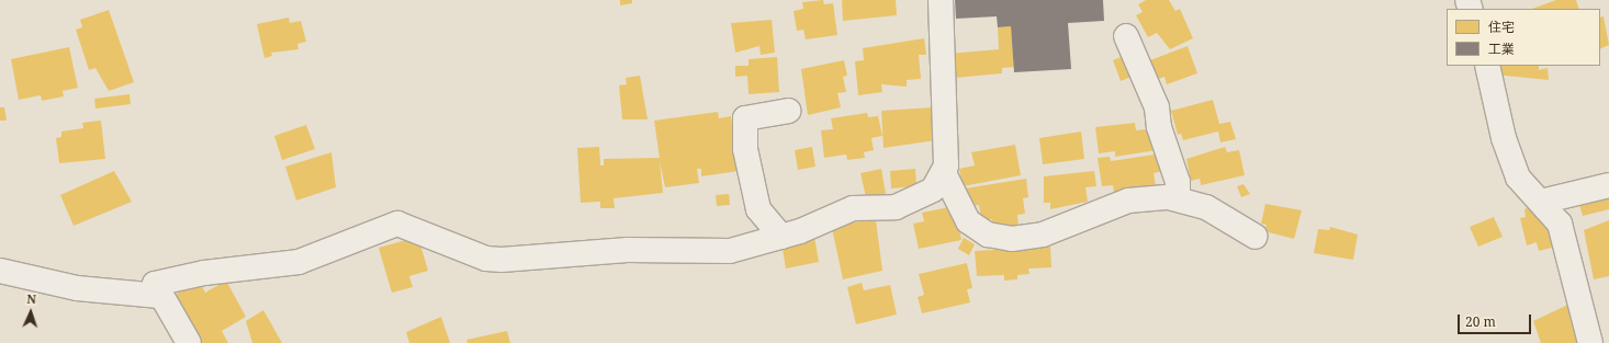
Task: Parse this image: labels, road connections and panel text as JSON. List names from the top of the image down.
{
  "legend": ["住宅", "工業"],
  "scale_bar": "20 m",
  "north": "top"
}
